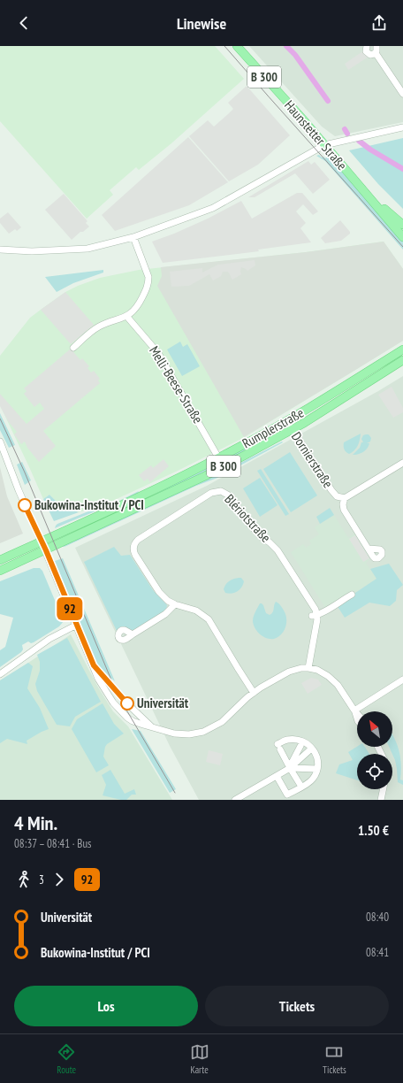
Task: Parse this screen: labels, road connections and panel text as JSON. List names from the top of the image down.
{
  "streets": {
    "main road": ["B 300", "Haunstetter Straße", "Rumplerstraße"],
    "street": ["Melli-Beese-Straße", "Dornierstraße", "Blériotstraße"]
  },
  "crossings": [
    ["B 300", "Rumplerstraße"],
    ["Melli-Beese-Straße", "Rumplerstraße"],
    ["Rumplerstraße", "Dornierstraße"]
  ],
  "places": ["Bukowina-Institut / PCI", "Universität"],
  "lines": ["bus line 92"],
  "north": "top left",
  "page": {
    "header": "Linewise",
    "on_map": "92",
    "heading": ["4 Min.", "08:37 – 08:41 · Bus", "1.50 €"],
    "legs": ["3", "92"],
    "list": [
      {
        "name": "Universität",
        "value": "08:40"
      },
      {
        "name": "Bukowina-Institut / PCI",
        "value": "08:41"
      }
    ],
    "buttons": ["Los", "Tickets"],
    "tabs": ["Route", "Karte", "Tickets"]
  }
}
